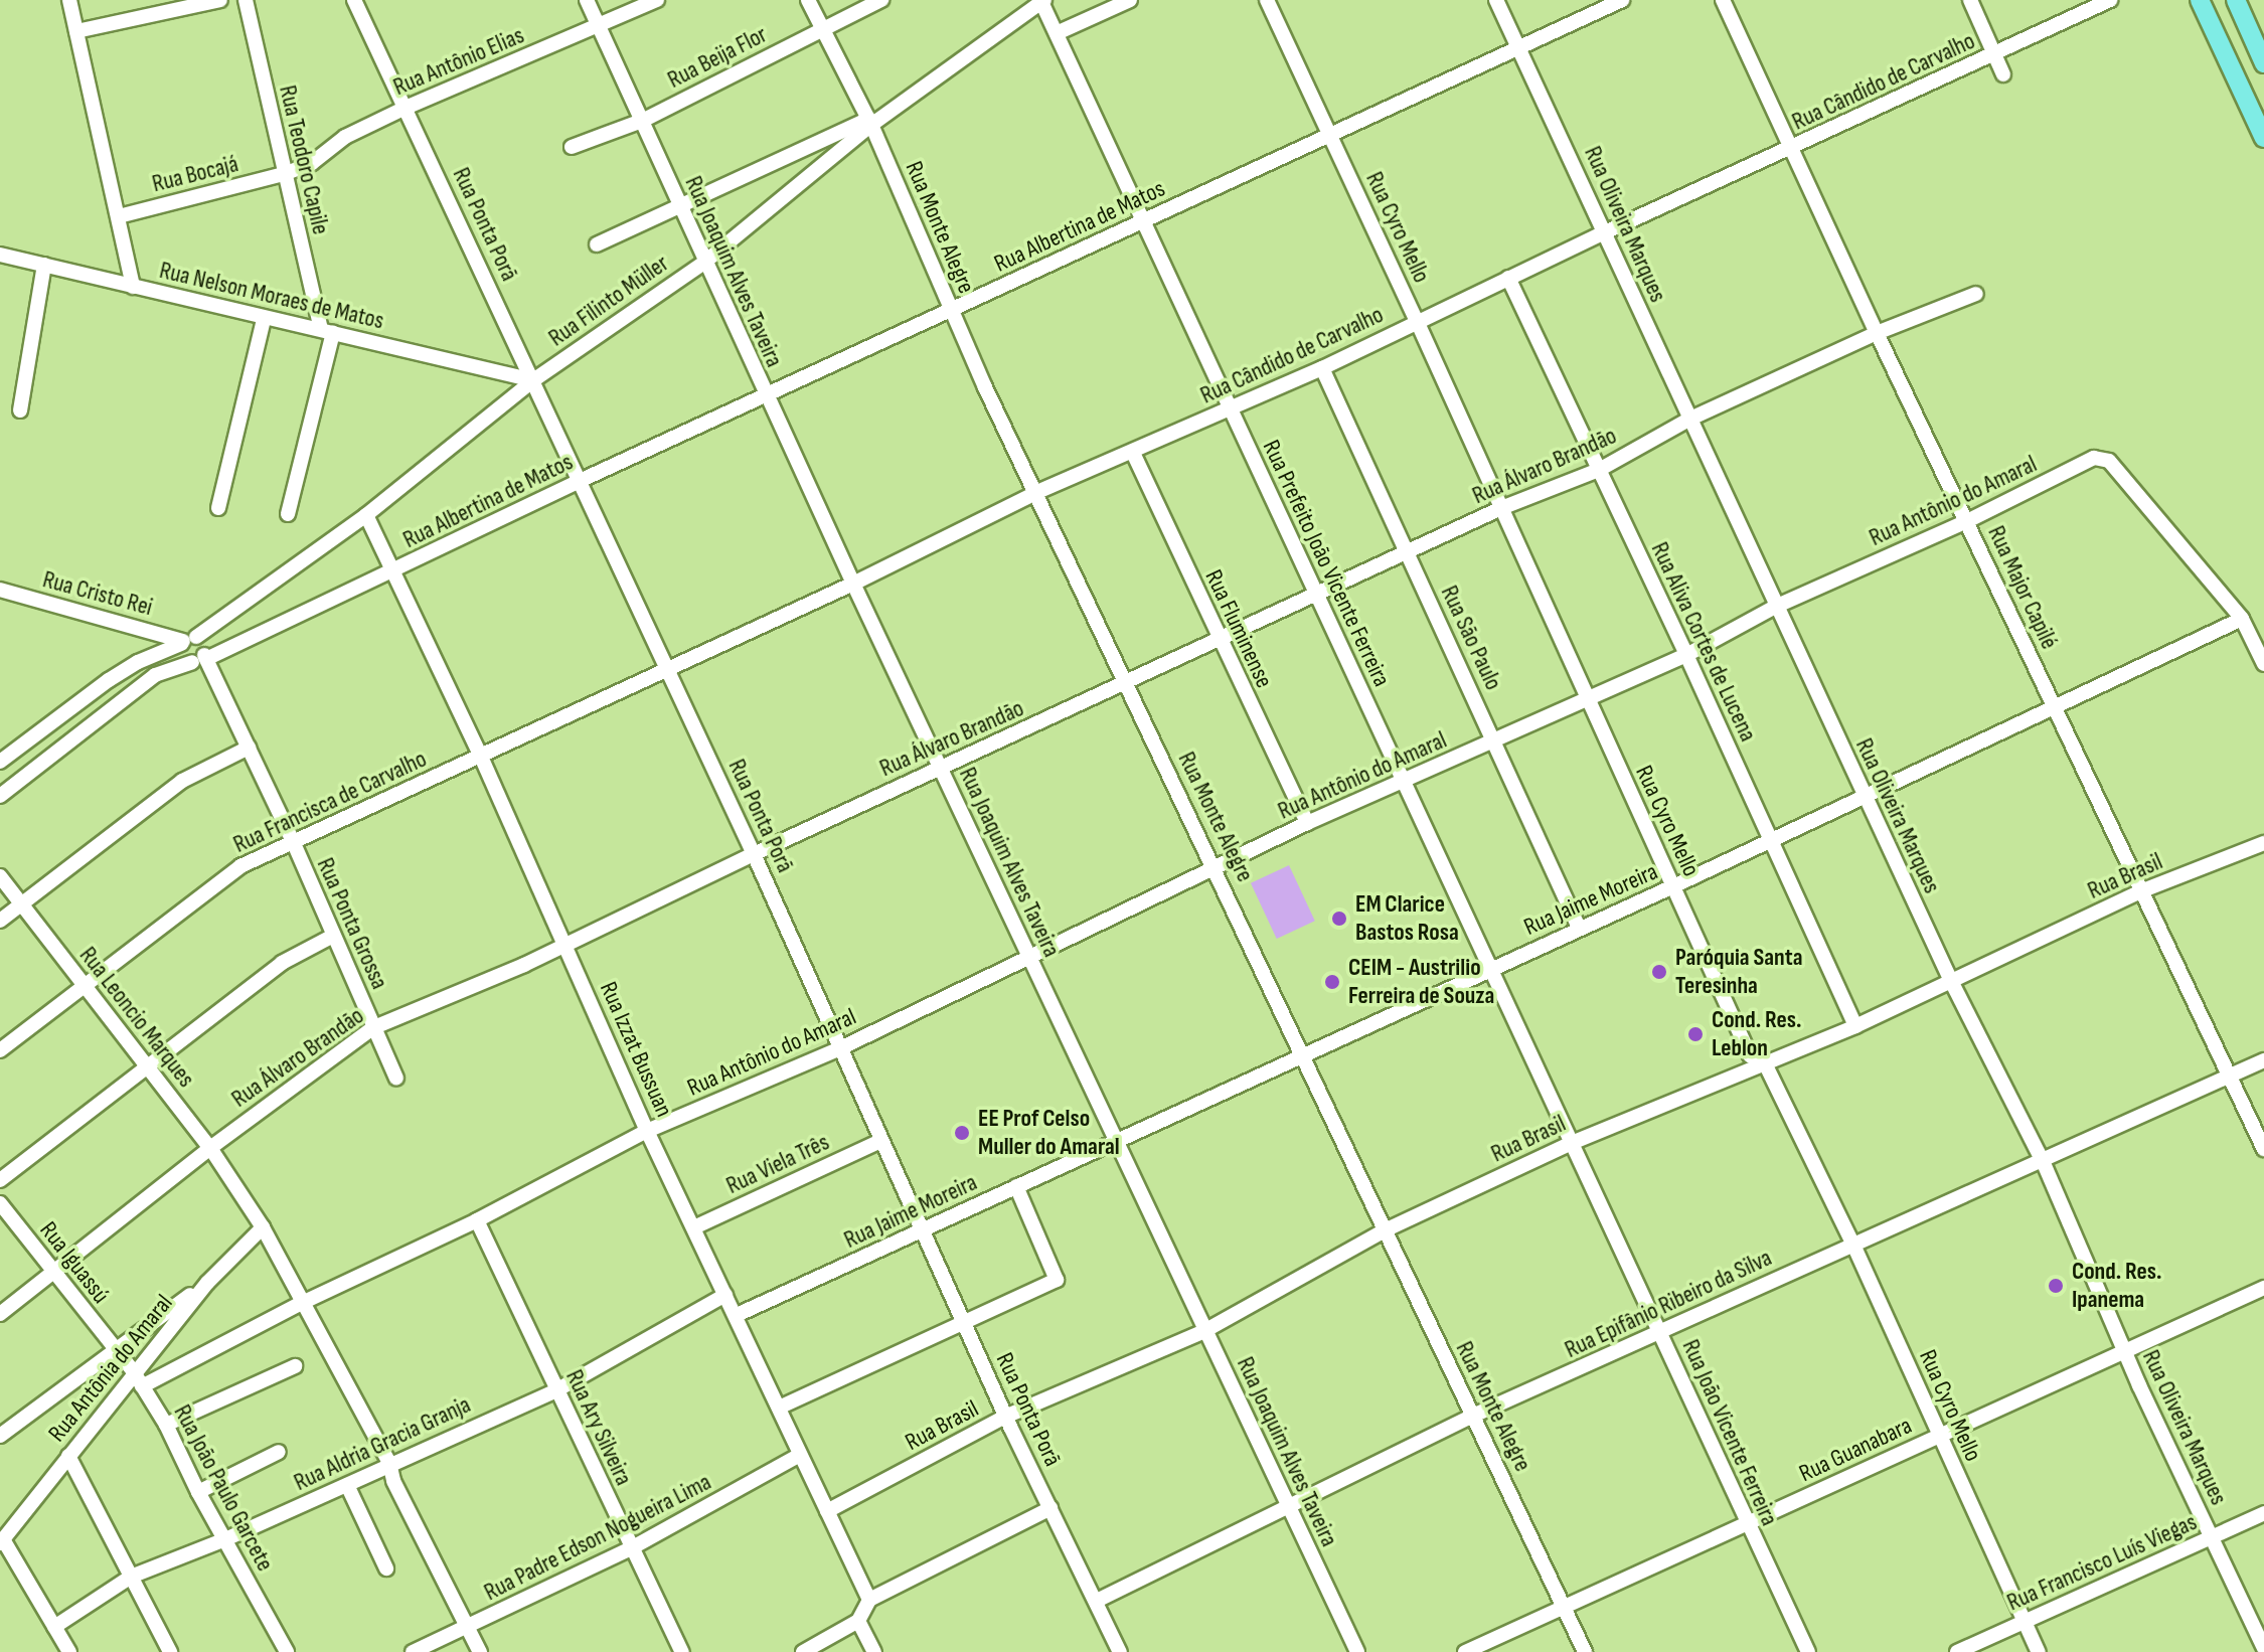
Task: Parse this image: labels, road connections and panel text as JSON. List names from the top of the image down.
{
  "streets": {
    "street": [
      "Rua Beija Flor",
      "Rua Antônio Elias",
      "Rua Cândido de Carvalho",
      "Rua Teodoro Capile",
      "Rua Bocajá",
      "Rua Ponta Porã",
      "Rua Oliveira Marques",
      "Rua Albertina de Matos",
      "Rua Monte Alegre",
      "Rua Cyro Mello",
      "Rua Joaquim Alves Taveira",
      "Rua Nelson Moraes de Matos",
      "Rua Filinto Müller",
      "Rua Álvaro Brandão",
      "Rua Antônio do Amaral",
      "Rua Prefeito João Vicente Ferreira",
      "Rua Major Capilé",
      "Rua Cristo Rei",
      "Rua Fluminense",
      "Rua São Paulo",
      "Rua Aliva Cortes de Lucena",
      "Rua Francisca de Carvalho",
      "Rua Brasil",
      "Rua Jaime Moreira",
      "Rua Ponta Grossa",
      "Rua Leoncio Marques",
      "Rua Izzat Bussuan",
      "Rua Viela Três",
      "Rua Iguassú",
      "Rua Epifânio Ribeiro da Silva",
      "Rua Antônia do Amaral",
      "Rua Ary Silveira",
      "Rua João Vicente Ferreira",
      "Rua Aldria Gracia Granja",
      "Rua Guanabara",
      "Rua João Paulo Garcete",
      "Rua Padre Edson Nogueira Lima",
      "Rua Francisco Luís Viegas"
    ]
  },
  "crossings": [
    ["Rua Beija Flor", "Rua Monte Alegre"],
    ["Rua Beija Flor", "Rua Joaquim Alves Taveira"],
    ["Rua Antônio Elias", "Rua Teodoro Capile"],
    ["Rua Antônio Elias", "Rua Bocajá"],
    ["Rua Antônio Elias", "Rua Ponta Porã"],
    ["Rua Antônio Elias", "Rua Joaquim Alves Taveira"],
    ["Rua Cândido de Carvalho", "Rua Ponta Porã"],
    ["Rua Cândido de Carvalho", "Rua Oliveira Marques"],
    ["Rua Cândido de Carvalho", "Rua Monte Alegre"],
    ["Rua Cândido de Carvalho", "Rua Cyro Mello"],
    ["Rua Cândido de Carvalho", "Rua Joaquim Alves Taveira"],
    ["Rua Cândido de Carvalho", "Rua Prefeito João Vicente Ferreira"],
    ["Rua Cândido de Carvalho", "Rua Major Capilé"],
    ["Rua Cândido de Carvalho", "Rua Fluminense"],
    ["Rua Cândido de Carvalho", "Rua São Paulo"],
    ["Rua Cândido de Carvalho", "Rua Aliva Cortes de Lucena"],
    ["Rua Cândido de Carvalho", "Rua Francisca de Carvalho"],
    ["Rua Teodoro Capile", "Rua Bocajá"],
    ["Rua Teodoro Capile", "Rua Nelson Moraes de Matos"],
    ["Rua Ponta Porã", "Rua Albertina de Matos"],
    ["Rua Ponta Porã", "Rua Nelson Moraes de Matos"],
    ["Rua Ponta Porã", "Rua Filinto Müller"],
    ["Rua Ponta Porã", "Rua Álvaro Brandão"],
    ["Rua Ponta Porã", "Rua Antônio do Amaral"],
    ["Rua Ponta Porã", "Rua Francisca de Carvalho"],
    ["Rua Ponta Porã", "Rua Brasil"],
    ["Rua Ponta Porã", "Rua Jaime Moreira"],
    ["Rua Ponta Porã", "Rua Viela Três"],
    ["Rua Ponta Porã", "Rua Epifânio Ribeiro da Silva"],
    ["Rua Oliveira Marques", "Rua Albertina de Matos"],
    ["Rua Oliveira Marques", "Rua Álvaro Brandão"],
    ["Rua Oliveira Marques", "Rua Antônio do Amaral"],
    ["Rua Oliveira Marques", "Rua Brasil"],
    ["Rua Oliveira Marques", "Rua Jaime Moreira"],
    ["Rua Oliveira Marques", "Rua Epifânio Ribeiro da Silva"],
    ["Rua Oliveira Marques", "Rua Guanabara"],
    ["Rua Oliveira Marques", "Rua Francisco Luís Viegas"],
    ["Rua Albertina de Matos", "Rua Monte Alegre"],
    ["Rua Albertina de Matos", "Rua Cyro Mello"],
    ["Rua Albertina de Matos", "Rua Joaquim Alves Taveira"],
    ["Rua Albertina de Matos", "Rua Prefeito João Vicente Ferreira"],
    ["Rua Albertina de Matos", "Rua Ponta Grossa"],
    ["Rua Albertina de Matos", "Rua Izzat Bussuan"],
    ["Rua Monte Alegre", "Rua Filinto Müller"],
    ["Rua Monte Alegre", "Rua Álvaro Brandão"],
    ["Rua Monte Alegre", "Rua Antônio do Amaral"],
    ["Rua Monte Alegre", "Rua Brasil"],
    ["Rua Monte Alegre", "Rua Jaime Moreira"],
    ["Rua Monte Alegre", "Rua Epifânio Ribeiro da Silva"],
    ["Rua Monte Alegre", "Rua Guanabara"],
    ["Rua Cyro Mello", "Rua Álvaro Brandão"],
    ["Rua Cyro Mello", "Rua Antônio do Amaral"],
    ["Rua Cyro Mello", "Rua Brasil"],
    ["Rua Cyro Mello", "Rua Jaime Moreira"],
    ["Rua Cyro Mello", "Rua Epifânio Ribeiro da Silva"],
    ["Rua Cyro Mello", "Rua Guanabara"],
    ["Rua Cyro Mello", "Rua Francisco Luís Viegas"],
    ["Rua Joaquim Alves Taveira", "Rua Filinto Müller"],
    ["Rua Joaquim Alves Taveira", "Rua Álvaro Brandão"],
    ["Rua Joaquim Alves Taveira", "Rua Antônio do Amaral"],
    ["Rua Joaquim Alves Taveira", "Rua Brasil"],
    ["Rua Joaquim Alves Taveira", "Rua Jaime Moreira"],
    ["Rua Joaquim Alves Taveira", "Rua Epifânio Ribeiro da Silva"],
    ["Rua Nelson Moraes de Matos", "Rua Filinto Müller"],
    ["Rua Filinto Müller", "Rua Prefeito João Vicente Ferreira"],
    ["Rua Filinto Müller", "Rua Cristo Rei"],
    ["Rua Filinto Müller", "Rua Ponta Grossa"],
    ["Rua Filinto Müller", "Rua Izzat Bussuan"],
    ["Rua Álvaro Brandão", "Rua Prefeito João Vicente Ferreira"],
    ["Rua Álvaro Brandão", "Rua Major Capilé"],
    ["Rua Álvaro Brandão", "Rua Fluminense"],
    ["Rua Álvaro Brandão", "Rua São Paulo"],
    ["Rua Álvaro Brandão", "Rua Aliva Cortes de Lucena"],
    ["Rua Álvaro Brandão", "Rua Ponta Grossa"],
    ["Rua Álvaro Brandão", "Rua Leoncio Marques"],
    ["Rua Álvaro Brandão", "Rua Izzat Bussuan"],
    ["Rua Álvaro Brandão", "Rua Iguassú"],
    ["Rua Antônio do Amaral", "Rua Prefeito João Vicente Ferreira"],
    ["Rua Antônio do Amaral", "Rua Major Capilé"],
    ["Rua Antônio do Amaral", "Rua Fluminense"],
    ["Rua Antônio do Amaral", "Rua São Paulo"],
    ["Rua Antônio do Amaral", "Rua Aliva Cortes de Lucena"],
    ["Rua Antônio do Amaral", "Rua Jaime Moreira"],
    ["Rua Antônio do Amaral", "Rua Leoncio Marques"],
    ["Rua Antônio do Amaral", "Rua Izzat Bussuan"],
    ["Rua Antônio do Amaral", "Rua Ary Silveira"],
    ["Rua Antônio do Amaral", "Rua João Paulo Garcete"],
    ["Rua Prefeito João Vicente Ferreira", "Rua Brasil"],
    ["Rua Prefeito João Vicente Ferreira", "Rua Jaime Moreira"],
    ["Rua Prefeito João Vicente Ferreira", "Rua João Vicente Ferreira"],
    ["Rua Major Capilé", "Rua Brasil"],
    ["Rua Major Capilé", "Rua Jaime Moreira"],
    ["Rua Major Capilé", "Rua Epifânio Ribeiro da Silva"],
    ["Rua Cristo Rei", "Rua Ponta Grossa"],
    ["Rua São Paulo", "Rua Jaime Moreira"],
    ["Rua Aliva Cortes de Lucena", "Rua Brasil"],
    ["Rua Aliva Cortes de Lucena", "Rua Jaime Moreira"],
    ["Rua Francisca de Carvalho", "Rua Ponta Grossa"],
    ["Rua Francisca de Carvalho", "Rua Leoncio Marques"],
    ["Rua Francisca de Carvalho", "Rua Izzat Bussuan"],
    ["Rua Brasil", "Rua Izzat Bussuan"],
    ["Rua Brasil", "Rua João Vicente Ferreira"],
    ["Rua Jaime Moreira", "Rua Izzat Bussuan"],
    ["Rua Leoncio Marques", "Rua Antônia do Amaral"],
    ["Rua Leoncio Marques", "Rua Aldria Gracia Granja"],
    ["Rua Leoncio Marques", "Rua Padre Edson Nogueira Lima"],
    ["Rua Izzat Bussuan", "Rua Viela Três"],
    ["Rua Izzat Bussuan", "Rua Aldria Gracia Granja"],
    ["Rua Izzat Bussuan", "Rua Padre Edson Nogueira Lima"],
    ["Rua Iguassú", "Rua João Paulo Garcete"],
    ["Rua Epifânio Ribeiro da Silva", "Rua João Vicente Ferreira"],
    ["Rua Antônia do Amaral", "Rua João Paulo Garcete"],
    ["Rua Ary Silveira", "Rua Aldria Gracia Granja"],
    ["Rua Ary Silveira", "Rua Padre Edson Nogueira Lima"],
    ["Rua João Vicente Ferreira", "Rua Guanabara"],
    ["Rua Aldria Gracia Granja", "Rua João Paulo Garcete"]
  ],
  "places": [
    "EM Clarice Bastos Rosa",
    "Paróquia Santa Teresinha",
    "CEIM - Austrilio Ferreira de Souza",
    "Cond. Res. Leblon",
    "EE Prof Celso Muller do Amaral",
    "Cond. Res. Ipanema"
  ]
}
